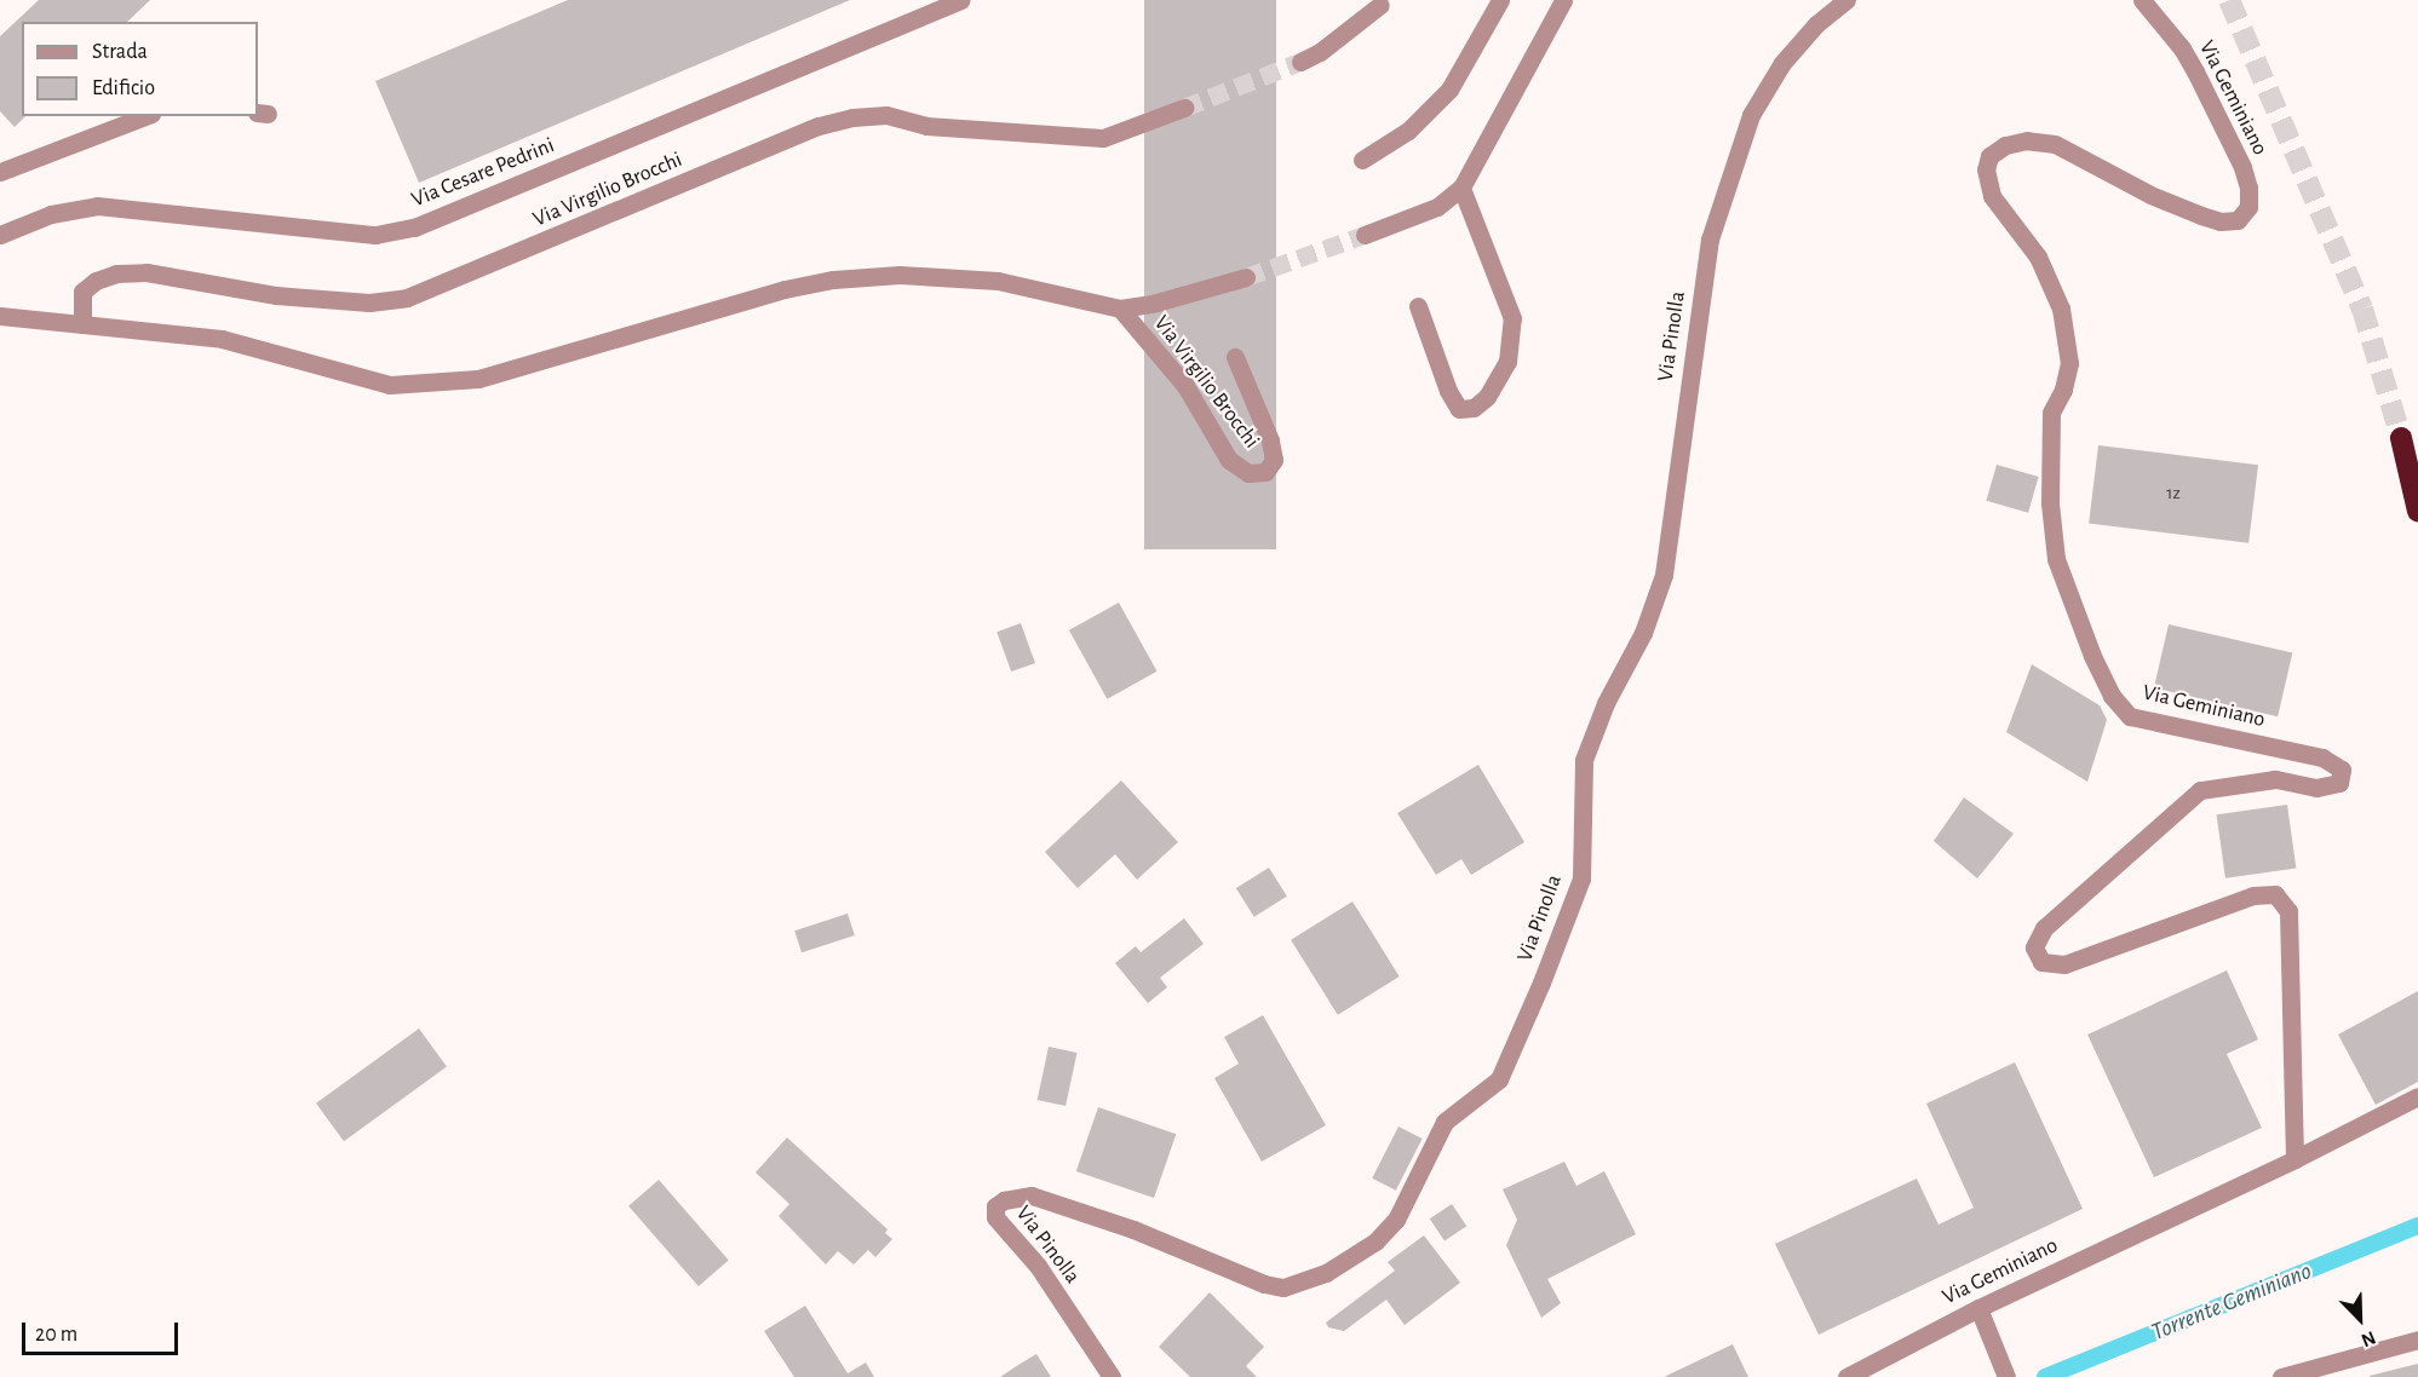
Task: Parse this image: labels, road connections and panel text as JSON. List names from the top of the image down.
{
  "streets": {
    "street": [
      "Via Geminiano",
      "Via Cesare Pedrini",
      "Via Virgilio Brocchi",
      "Via Pinolla"
    ]
  },
  "water": ["Torrente Geminiano"],
  "house_numbers": ["1z"],
  "legend": ["Strada", "Edificio"],
  "scale_bar": "20 m",
  "north": "bottom right"
}
